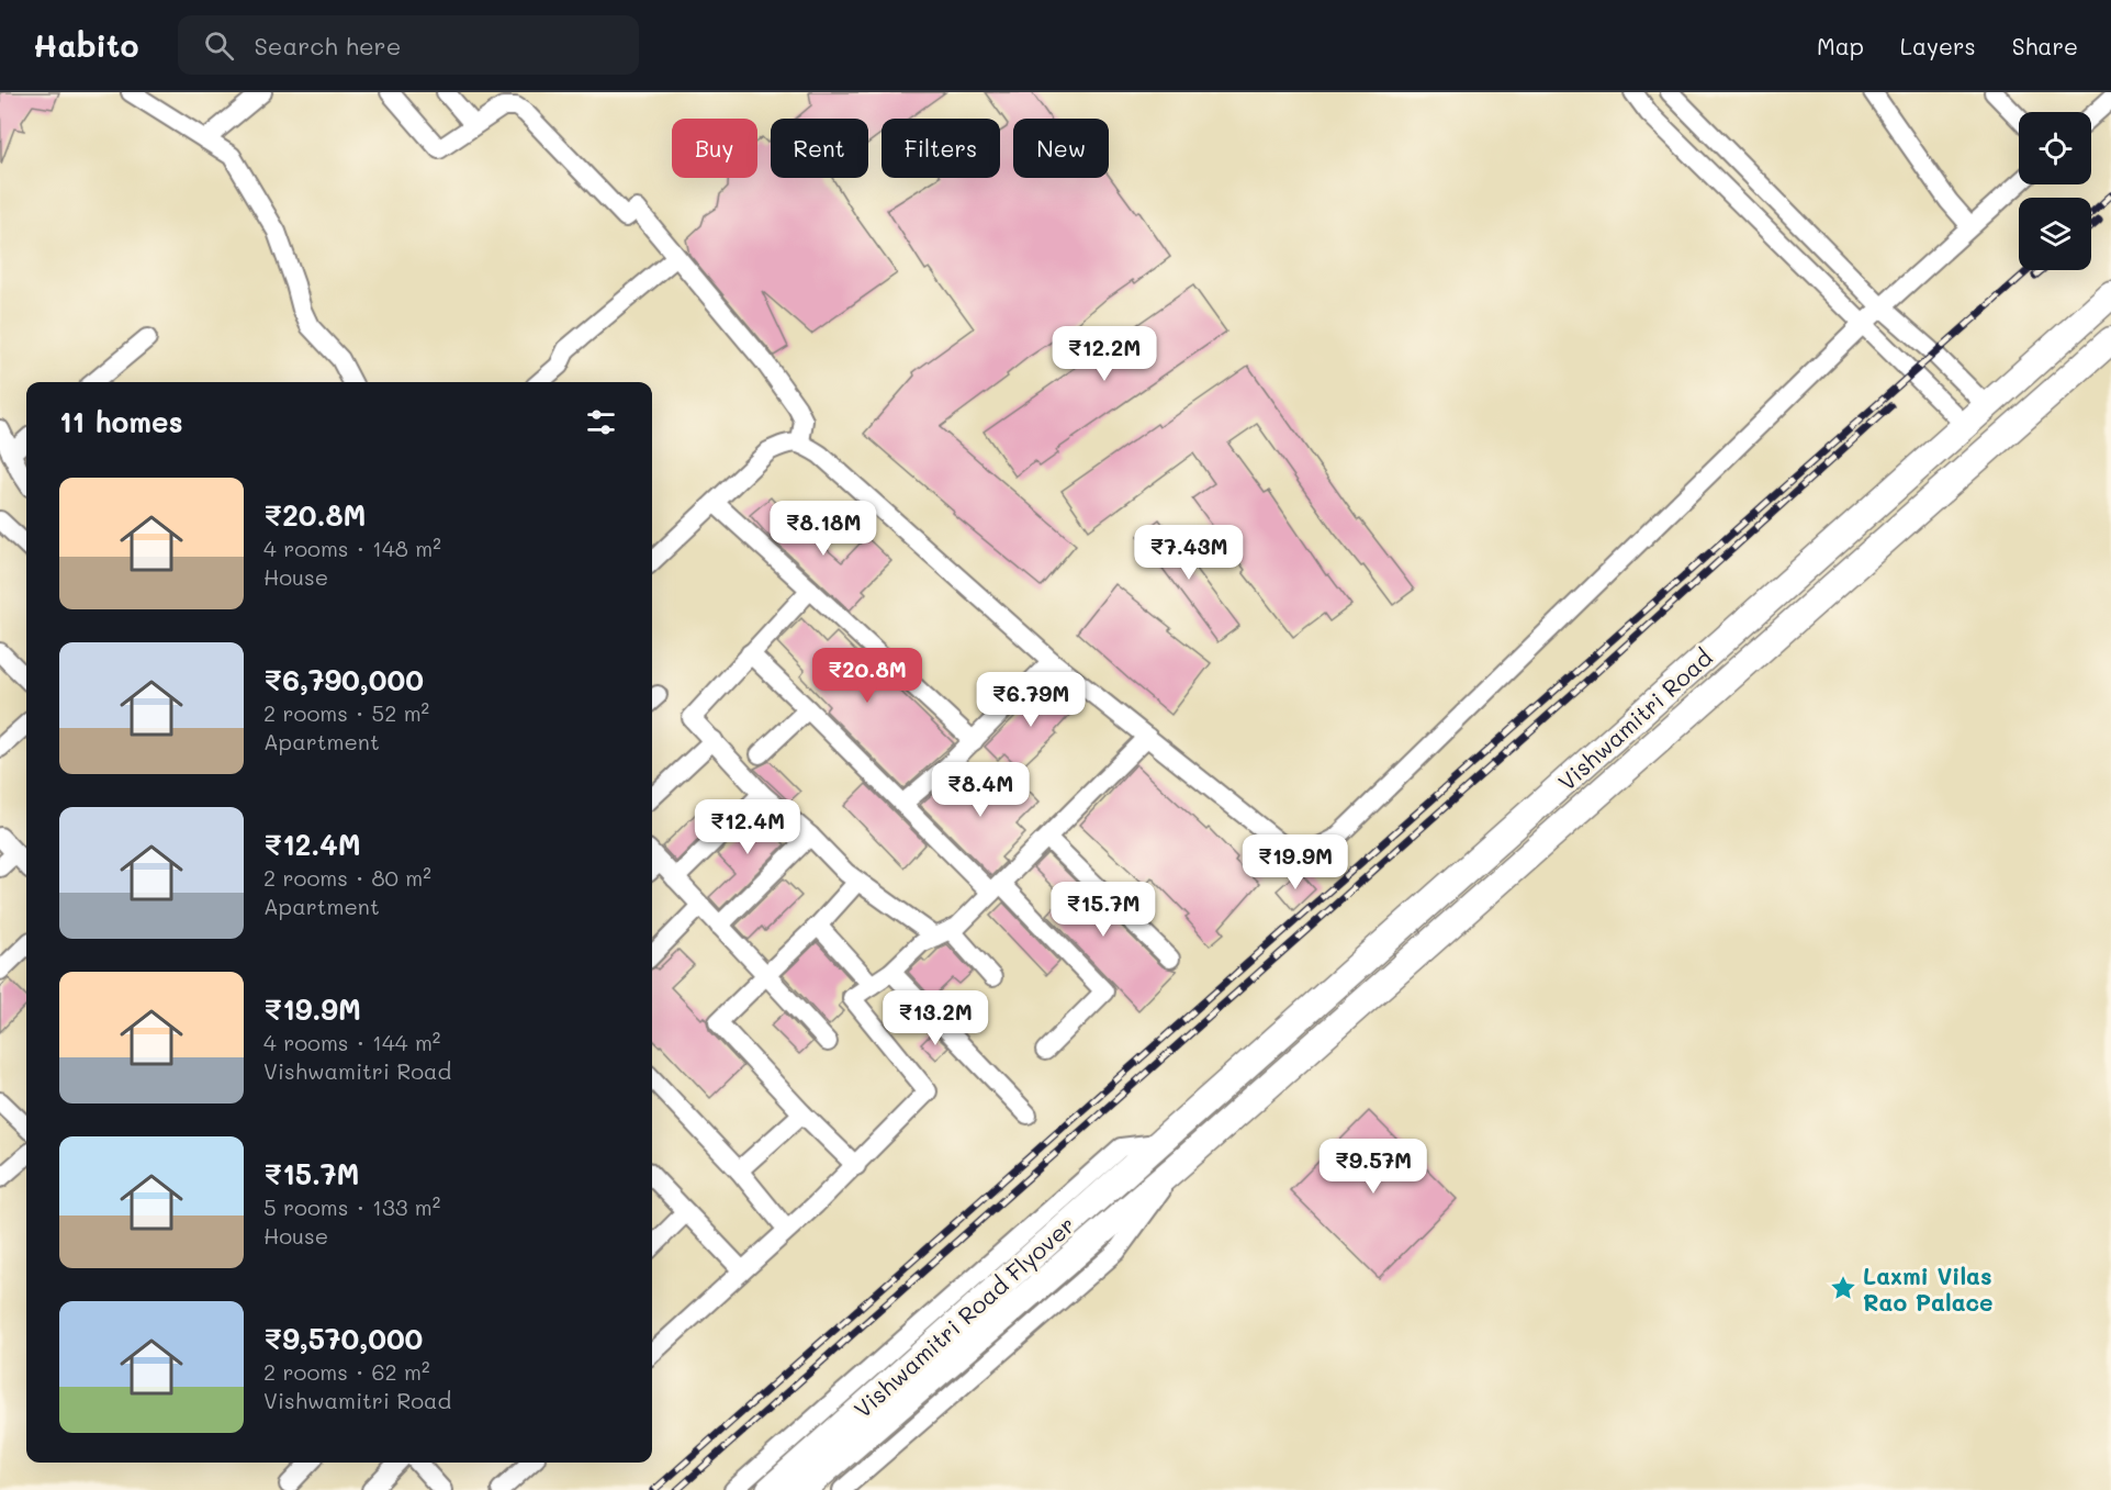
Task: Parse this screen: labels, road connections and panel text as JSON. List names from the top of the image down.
{
  "streets": {
    "main road": ["Vishwamitri Road", "Vishwamitri Road Flyover"]
  },
  "crossings": [
    ["Vishwamitri Road", "Vishwamitri Road Flyover"]
  ],
  "places": {
    "place": ["Laxmi Vilas Rao Palace"]
  },
  "page": {
    "header": "Habito",
    "search": "Search here",
    "nav": ["Map", "Layers", "Share"],
    "chip": [
      "Buy",
      "Rent",
      "Filters",
      "New"
    ],
    "price": [
      "₹12.2M",
      "₹8.18M",
      "₹7.43M",
      "₹20.8M",
      "₹6.79M",
      "₹8.4M",
      "₹12.4M",
      "₹19.9M",
      "₹15.7M",
      "₹13.2M",
      "₹9.57M"
    ],
    "heading": "11 homes",
    "list": [
      {
        "name": "₹20.8M",
        "note": "4 rooms · 148 m² · House"
      },
      {
        "name": "₹6,790,000",
        "note": "2 rooms · 52 m² · Apartment"
      },
      {
        "name": "₹12.4M",
        "note": "2 rooms · 80 m² · Apartment"
      },
      {
        "name": "₹19.9M",
        "note": "4 rooms · 144 m² · Vishwamitri Road"
      },
      {
        "name": "₹15.7M",
        "note": "5 rooms · 133 m² · House"
      },
      {
        "name": "₹9,570,000",
        "note": "2 rooms · 62 m² · Vishwamitri Road"
      }
    ]
  }
}
